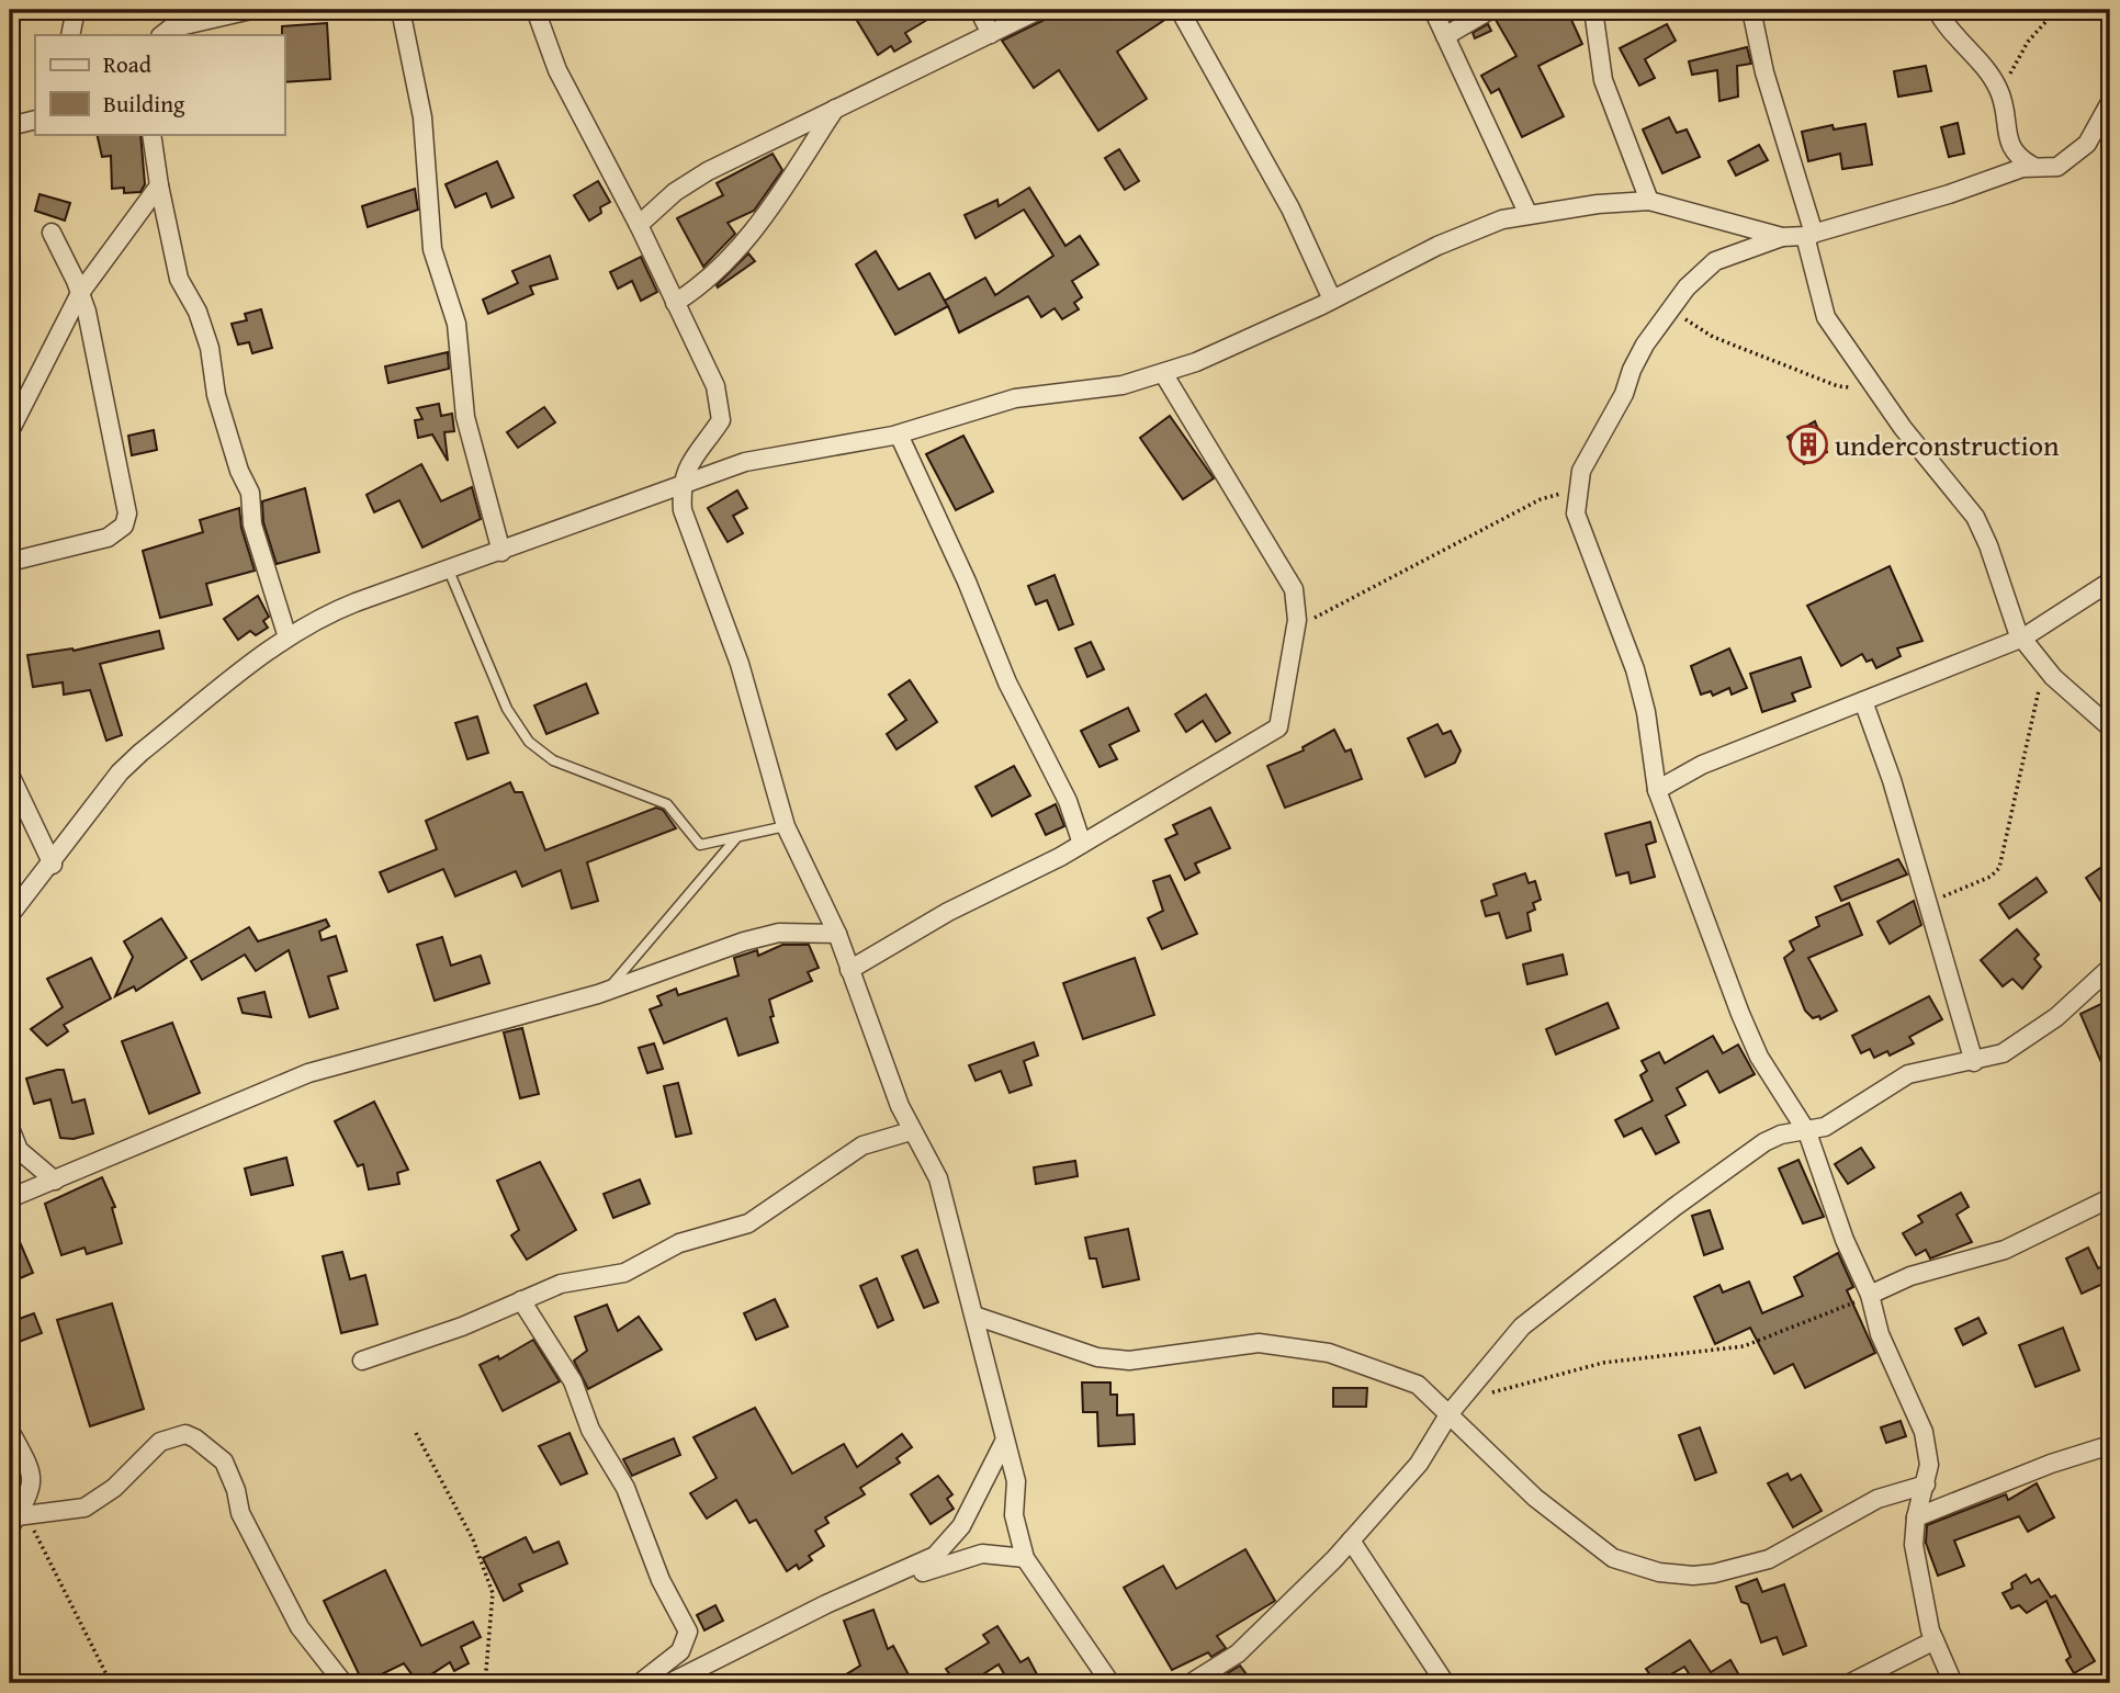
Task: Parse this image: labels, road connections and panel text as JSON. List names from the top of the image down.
{
  "places": {
    "building": ["underconstruction"]
  },
  "legend": ["Road", "Building"]
}
